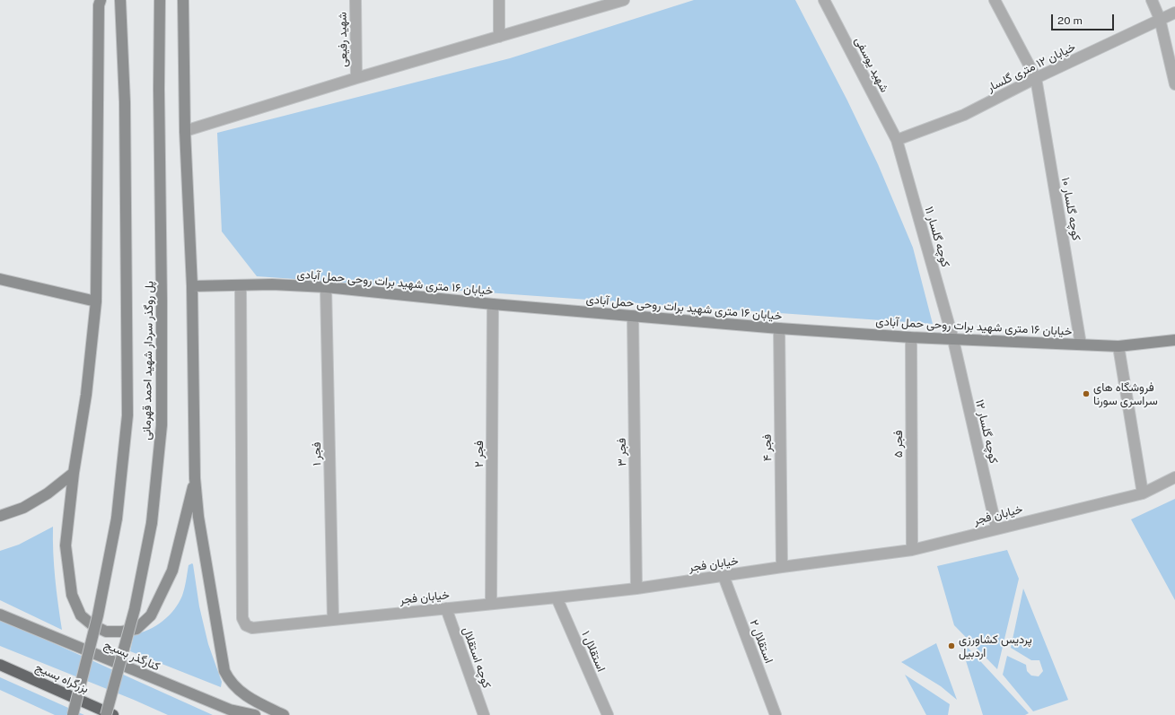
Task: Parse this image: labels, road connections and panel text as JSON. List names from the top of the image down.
{
  "streets": {
    "highway": ["بزرگراه بسیج"],
    "main road": ["خیابان ۱۶ متری شهید برات روحی حمل آبادی", "پل روگذر سردار شهید احمد قهرمانی", "کنارگذر بسیج"],
    "street": [
      "شهید رفیعی",
      "شهید یوسفی",
      "خیابان ۱۲ متری گلسار",
      "کوچه گلسار ۱۰",
      "کوچه گلسار ۱۱",
      "کوچه گلسار ۱۲",
      "فجر ۵",
      "فجر ۴",
      "فجر ۳",
      "فجر ۱",
      "فجر ۲",
      "خیابان فجر",
      "استقلال ۲",
      "استقلال ۱",
      "کوچه استقلال"
    ]
  },
  "crossings": [
    ["شهید یوسفی", "خیابان ۱۲ متری گلسار"],
    ["شهید یوسفی", "کوچه گلسار ۱۱"],
    ["خیابان ۱۲ متری گلسار", "کوچه گلسار ۱۰"],
    ["خیابان ۱۲ متری گلسار", "کوچه گلسار ۱۱"],
    ["کوچه گلسار ۱۰", "خیابان ۱۶ متری شهید برات روحی حمل آبادی"],
    ["کوچه گلسار ۱۱", "خیابان ۱۶ متری شهید برات روحی حمل آبادی"],
    ["کوچه گلسار ۱۱", "کوچه گلسار ۱۲"],
    ["خیابان ۱۶ متری شهید برات روحی حمل آبادی", "کوچه گلسار ۱۲"],
    ["خیابان ۱۶ متری شهید برات روحی حمل آبادی", "فجر ۵"],
    ["خیابان ۱۶ متری شهید برات روحی حمل آبادی", "فجر ۴"],
    ["خیابان ۱۶ متری شهید برات روحی حمل آبادی", "فجر ۳"],
    ["خیابان ۱۶ متری شهید برات روحی حمل آبادی", "فجر ۱"],
    ["خیابان ۱۶ متری شهید برات روحی حمل آبادی", "فجر ۲"],
    ["خیابان ۱۶ متری شهید برات روحی حمل آبادی", "خیابان فجر"],
    ["کوچه گلسار ۱۲", "خیابان فجر"],
    ["فجر ۵", "خیابان فجر"],
    ["فجر ۴", "خیابان فجر"],
    ["فجر ۳", "خیابان فجر"],
    ["فجر ۱", "خیابان فجر"],
    ["فجر ۲", "خیابان فجر"],
    ["خیابان فجر", "استقلال ۲"],
    ["خیابان فجر", "استقلال ۱"],
    ["خیابان فجر", "کوچه استقلال"]
  ],
  "places": ["فروشگاه های سراسری سورنا", "پردیس کشاورزی اردبیل"],
  "scale_bar": "20 m"
}
